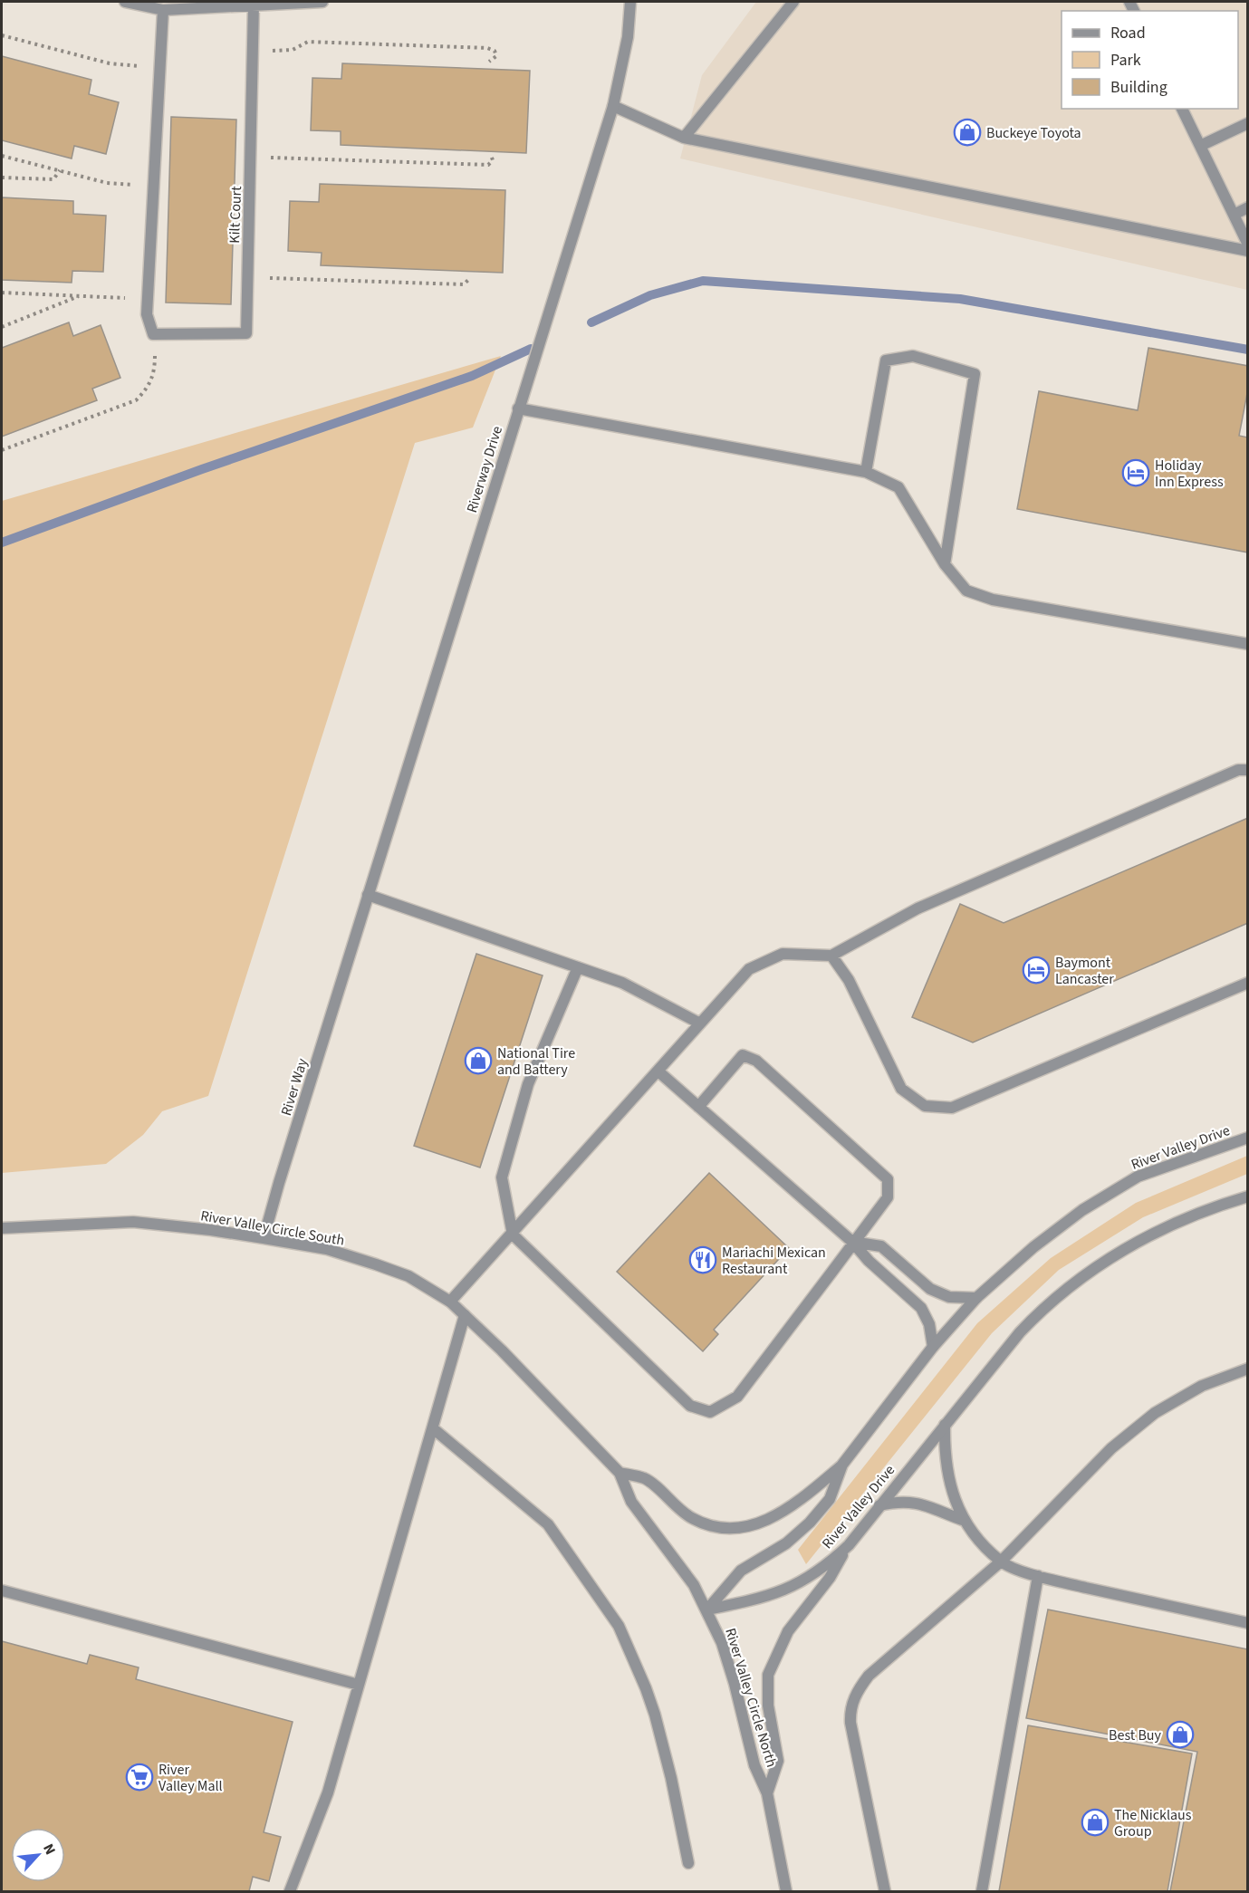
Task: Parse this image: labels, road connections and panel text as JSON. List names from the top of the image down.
{
  "streets": {
    "street": [
      "Kilt Court",
      "Riverway Drive",
      "River Way",
      "River Valley Drive",
      "River Valley Circle South",
      "River Valley Circle North"
    ]
  },
  "crossings": [
    ["Riverway Drive", "River Way"],
    ["River Way", "River Valley Circle South"],
    ["River Valley Drive", "River Valley Circle South"],
    ["River Valley Drive", "River Valley Circle North"],
    ["River Valley Circle South", "River Valley Circle North"]
  ],
  "places": {
    "shop": [
      "Buckeye Toyota",
      "National Tire and Battery",
      "Best Buy",
      "The Nicklaus Group"
    ],
    "hotel": ["Holiday Inn Express", "Baymont Lancaster"],
    "restaurant": ["Mariachi Mexican Restaurant"],
    "supermarket": ["River Valley Mall"]
  },
  "legend": ["Road", "Park", "Building"],
  "north": "top right"
}
